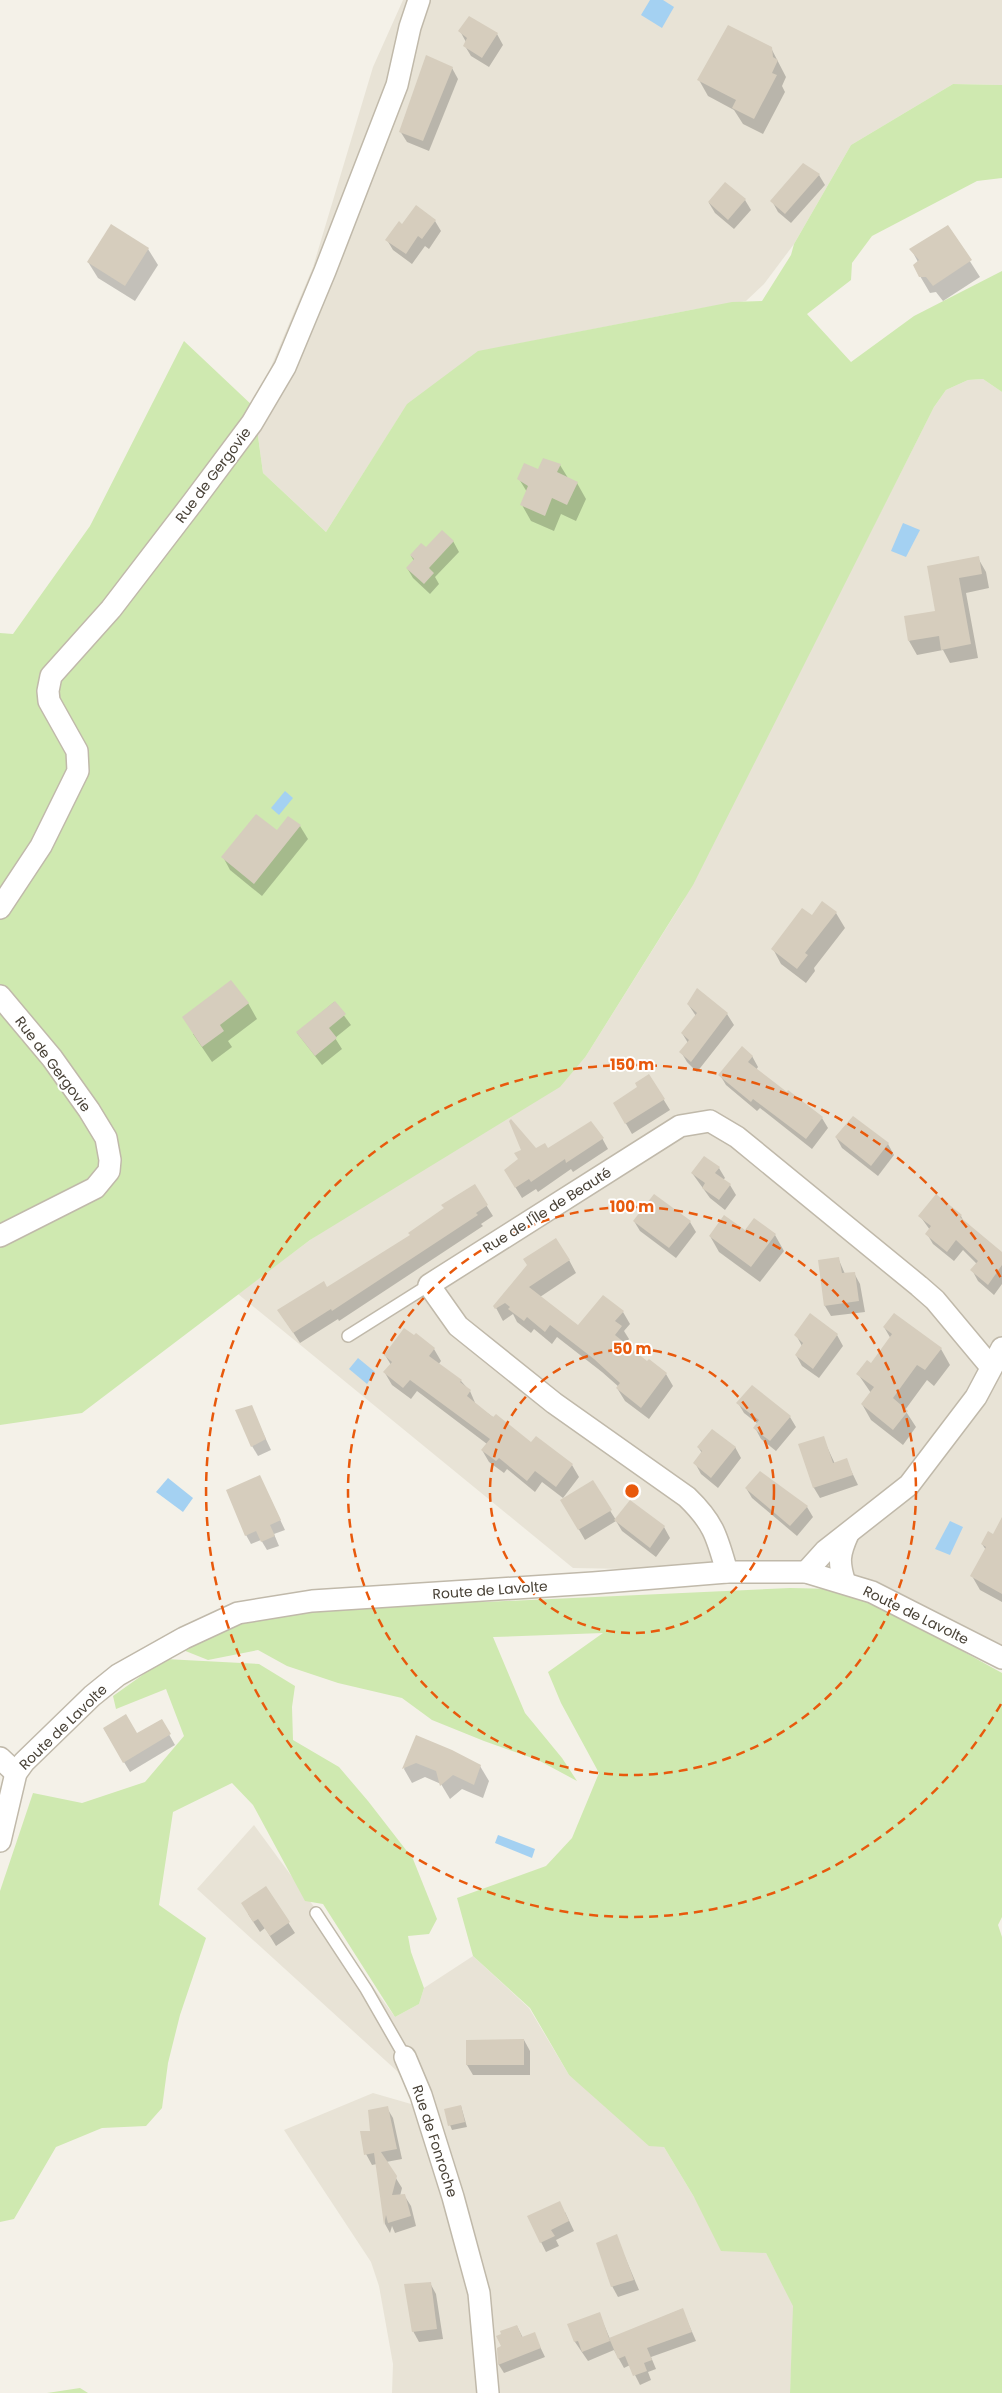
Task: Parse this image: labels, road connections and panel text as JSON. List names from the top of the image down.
{
  "streets": {
    "street": [
      "Rue de Gergovie",
      "Rue de l'Île de Beauté",
      "Route de Lavolte",
      "Rue de Fonroche"
    ]
  },
  "rings": ["150 m", "100 m", "50 m"]
}
